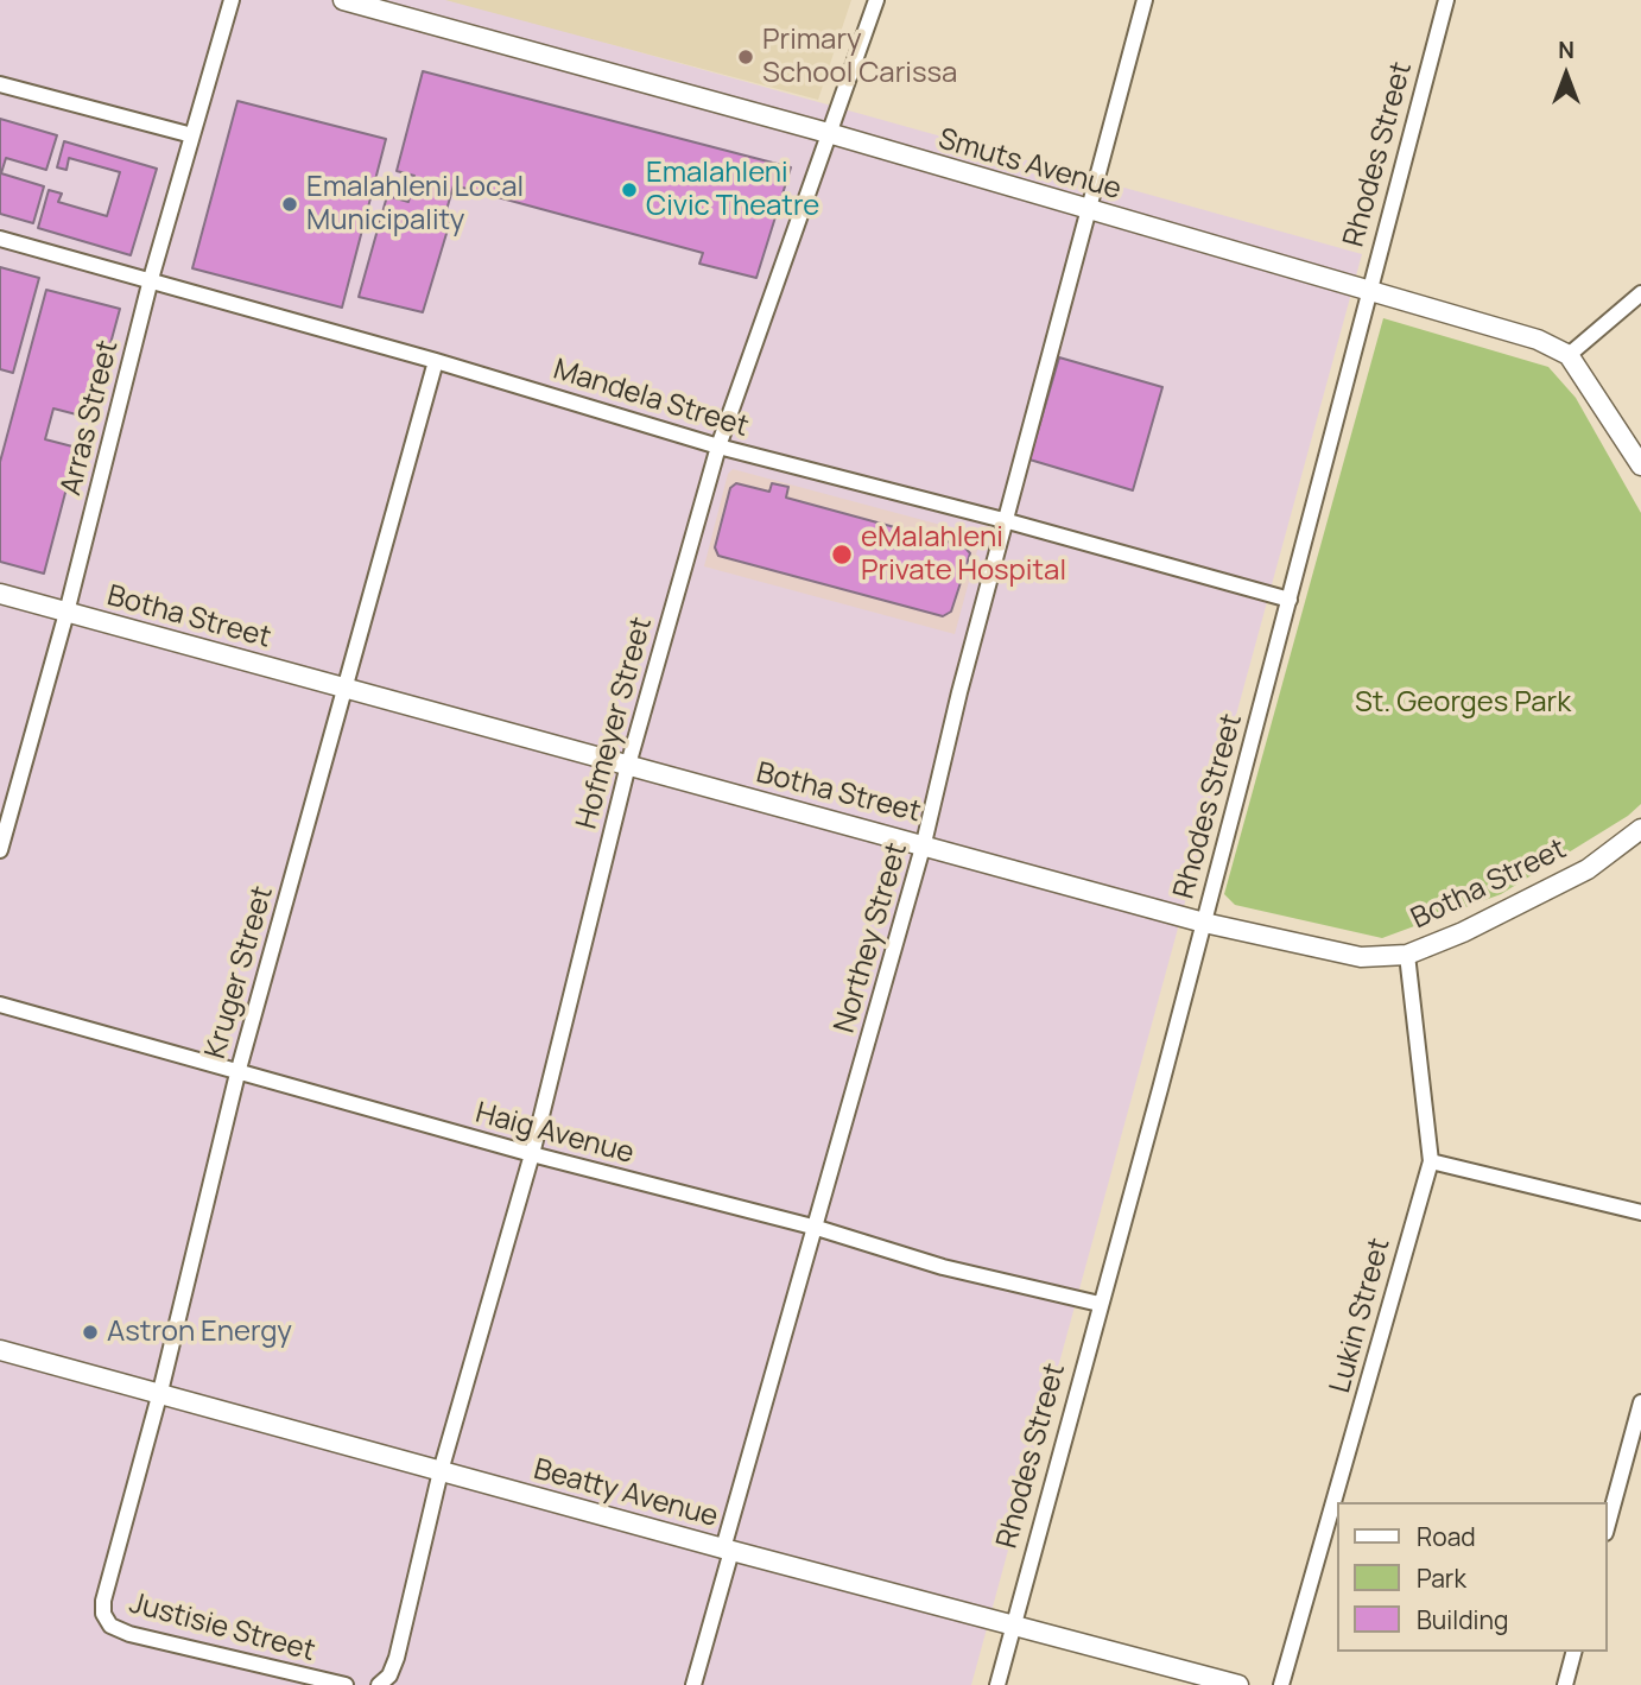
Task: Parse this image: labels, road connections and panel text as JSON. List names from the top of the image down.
{
  "streets": {
    "main road": ["Smuts Avenue", "Botha Street", "Beatty Avenue"],
    "street": [
      "Rhodes Street",
      "Mandela Street",
      "Arras Street",
      "Hofmeyer Street",
      "Northey Street",
      "Kruger Street",
      "Haig Avenue",
      "Lukin Street",
      "Justisie Street"
    ]
  },
  "crossings": [
    ["Rhodes Street", "Smuts Avenue"],
    ["Rhodes Street", "Mandela Street"],
    ["Rhodes Street", "Botha Street"],
    ["Rhodes Street", "Haig Avenue"],
    ["Rhodes Street", "Beatty Avenue"],
    ["Smuts Avenue", "Hofmeyer Street"],
    ["Smuts Avenue", "Northey Street"],
    ["Mandela Street", "Arras Street"],
    ["Mandela Street", "Hofmeyer Street"],
    ["Mandela Street", "Northey Street"],
    ["Mandela Street", "Kruger Street"],
    ["Arras Street", "Botha Street"],
    ["Botha Street", "Hofmeyer Street"],
    ["Botha Street", "Northey Street"],
    ["Botha Street", "Kruger Street"],
    ["Botha Street", "Lukin Street"],
    ["Hofmeyer Street", "Haig Avenue"],
    ["Hofmeyer Street", "Beatty Avenue"],
    ["Northey Street", "Haig Avenue"],
    ["Northey Street", "Beatty Avenue"],
    ["Kruger Street", "Haig Avenue"],
    ["Kruger Street", "Beatty Avenue"],
    ["Kruger Street", "Justisie Street"]
  ],
  "parks": ["St. Georges Park"],
  "places": [
    "Primary School Carissa",
    "Emalahleni Civic Theatre",
    "Emalahleni Local Municipality",
    "eMalahleni Private Hospital",
    "Astron Energy"
  ],
  "legend": ["Road", "Park", "Building"],
  "north": "top"
}
